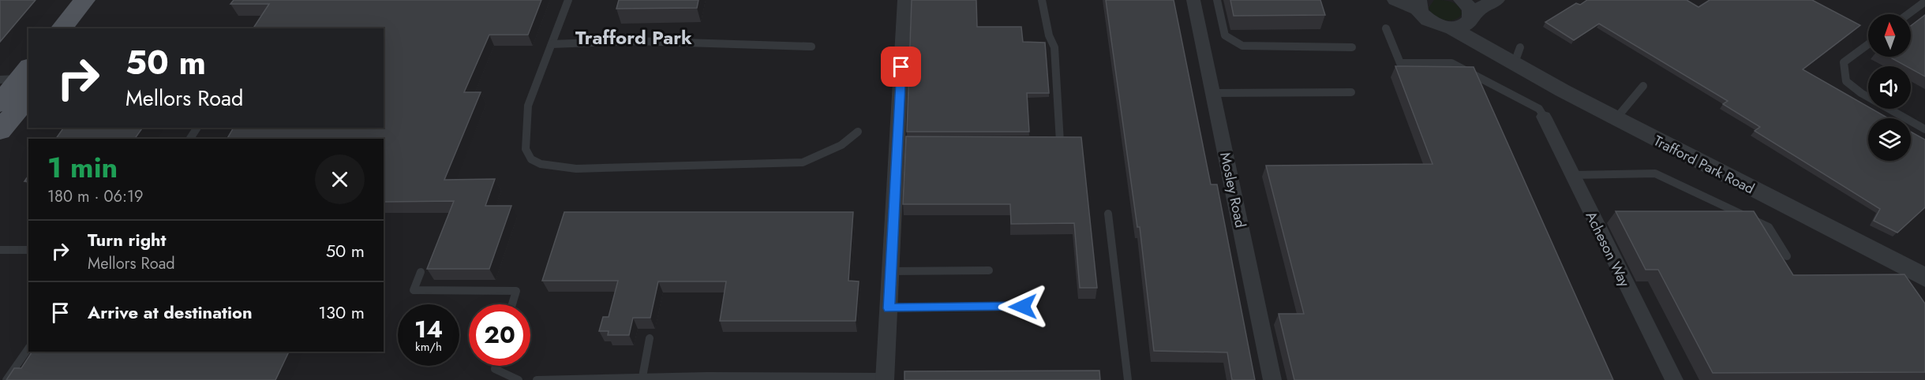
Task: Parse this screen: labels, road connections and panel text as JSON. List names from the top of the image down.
{
  "streets": {
    "street": ["Trafford Park Road", "Mosley Road", "Acheson Way"]
  },
  "districts": ["Trafford Park"],
  "north": "top",
  "page": {
    "turn": ["50 m", "Mellors Road"],
    "heading": ["1 min", "180 m · 06:19"],
    "list": [
      {
        "name": "Turn right",
        "note": "Mellors Road",
        "value": "50 m"
      },
      {
        "name": "Arrive at destination",
        "value": "130 m"
      }
    ],
    "speed": "14 km/h",
    "limit": "20"
  }
}
